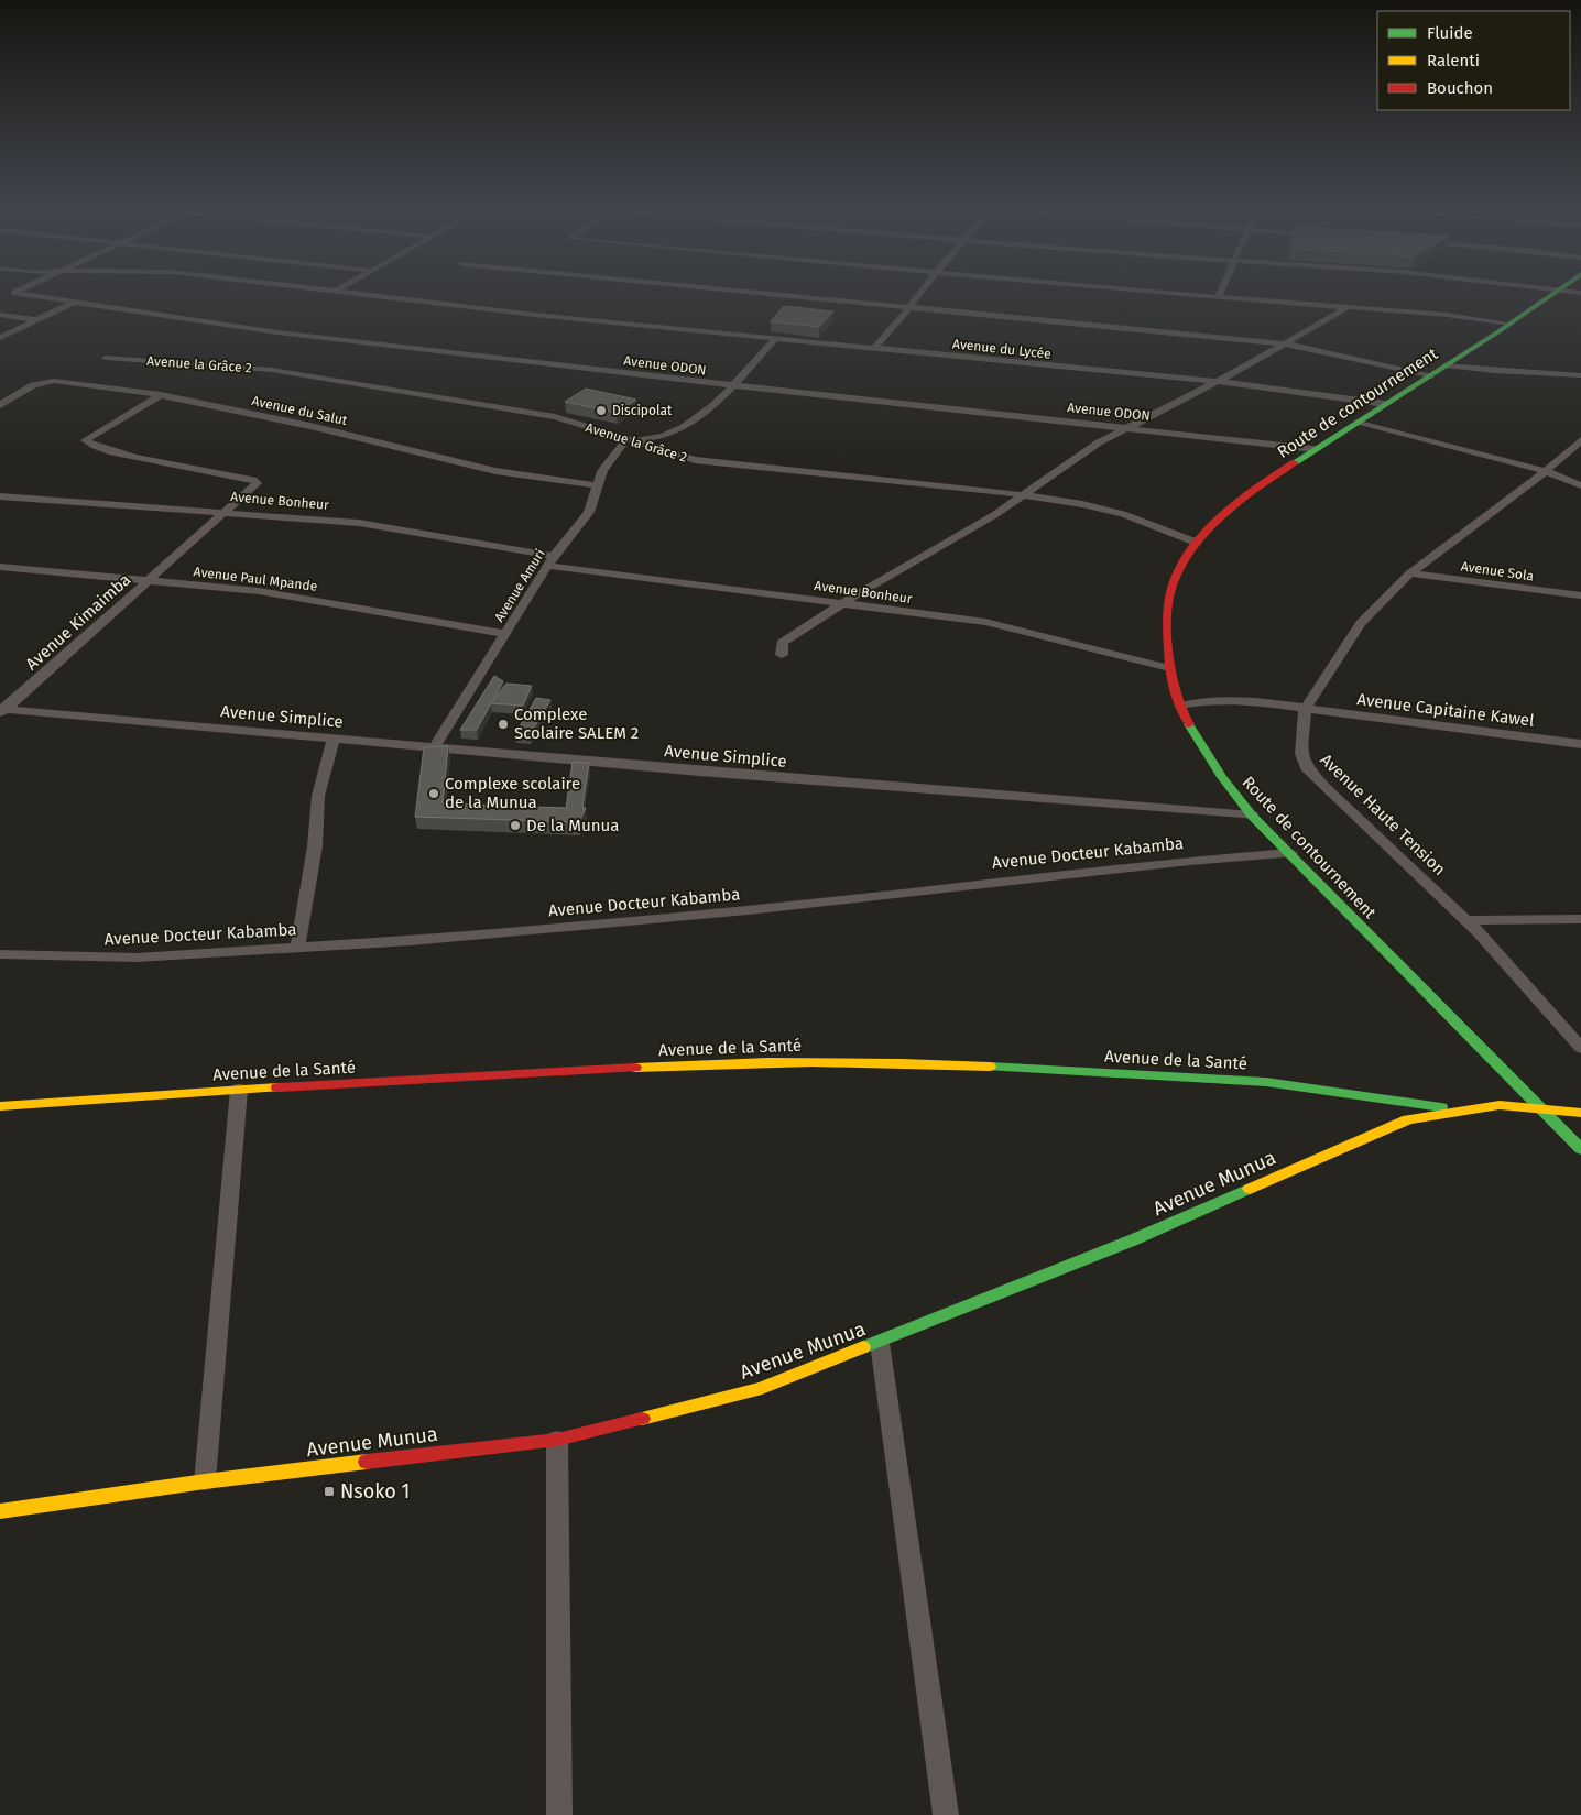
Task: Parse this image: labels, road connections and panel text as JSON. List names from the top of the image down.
{
  "streets": {
    "street": [
      "Avenue du Lycée",
      "Avenue la Grâce 2",
      "Avenue ODON",
      "Route de contournement",
      "Avenue du Salut",
      "Avenue Bonheur",
      "Avenue Sola",
      "Avenue Paul Mpande",
      "Avenue Amuri",
      "Avenue Kimaimba",
      "Avenue Capitaine Kawel",
      "Avenue Simplice",
      "Avenue Haute Tension",
      "Avenue Docteur Kabamba",
      "Avenue de la Santé",
      "Avenue Munua"
    ]
  },
  "crossings": [
    ["Avenue du Lycée", "Route de contournement"],
    ["Avenue la Grâce 2", "Route de contournement"],
    ["Avenue la Grâce 2", "Avenue Amuri"],
    ["Avenue ODON", "Route de contournement"],
    ["Route de contournement", "Avenue Bonheur"],
    ["Route de contournement", "Avenue Simplice"],
    ["Route de contournement", "Avenue Docteur Kabamba"],
    ["Route de contournement", "Avenue Munua"],
    ["Avenue du Salut", "Avenue Amuri"],
    ["Avenue du Salut", "Avenue Kimaimba"],
    ["Avenue Bonheur", "Avenue Amuri"],
    ["Avenue Bonheur", "Avenue Kimaimba"],
    ["Avenue Sola", "Avenue Haute Tension"],
    ["Avenue Paul Mpande", "Avenue Amuri"],
    ["Avenue Paul Mpande", "Avenue Kimaimba"],
    ["Avenue Amuri", "Avenue Simplice"],
    ["Avenue Kimaimba", "Avenue Simplice"],
    ["Avenue Capitaine Kawel", "Avenue Haute Tension"],
    ["Avenue de la Santé", "Avenue Munua"]
  ],
  "places": {
    "other": [
      "Discipolat",
      "Complexe Scolaire SALEM 2",
      "Complexe scolaire de la Munua",
      "De la Munua"
    ],
    "transit": ["Nsoko 1"]
  },
  "legend": ["Fluide", "Ralenti", "Bouchon"]
}
